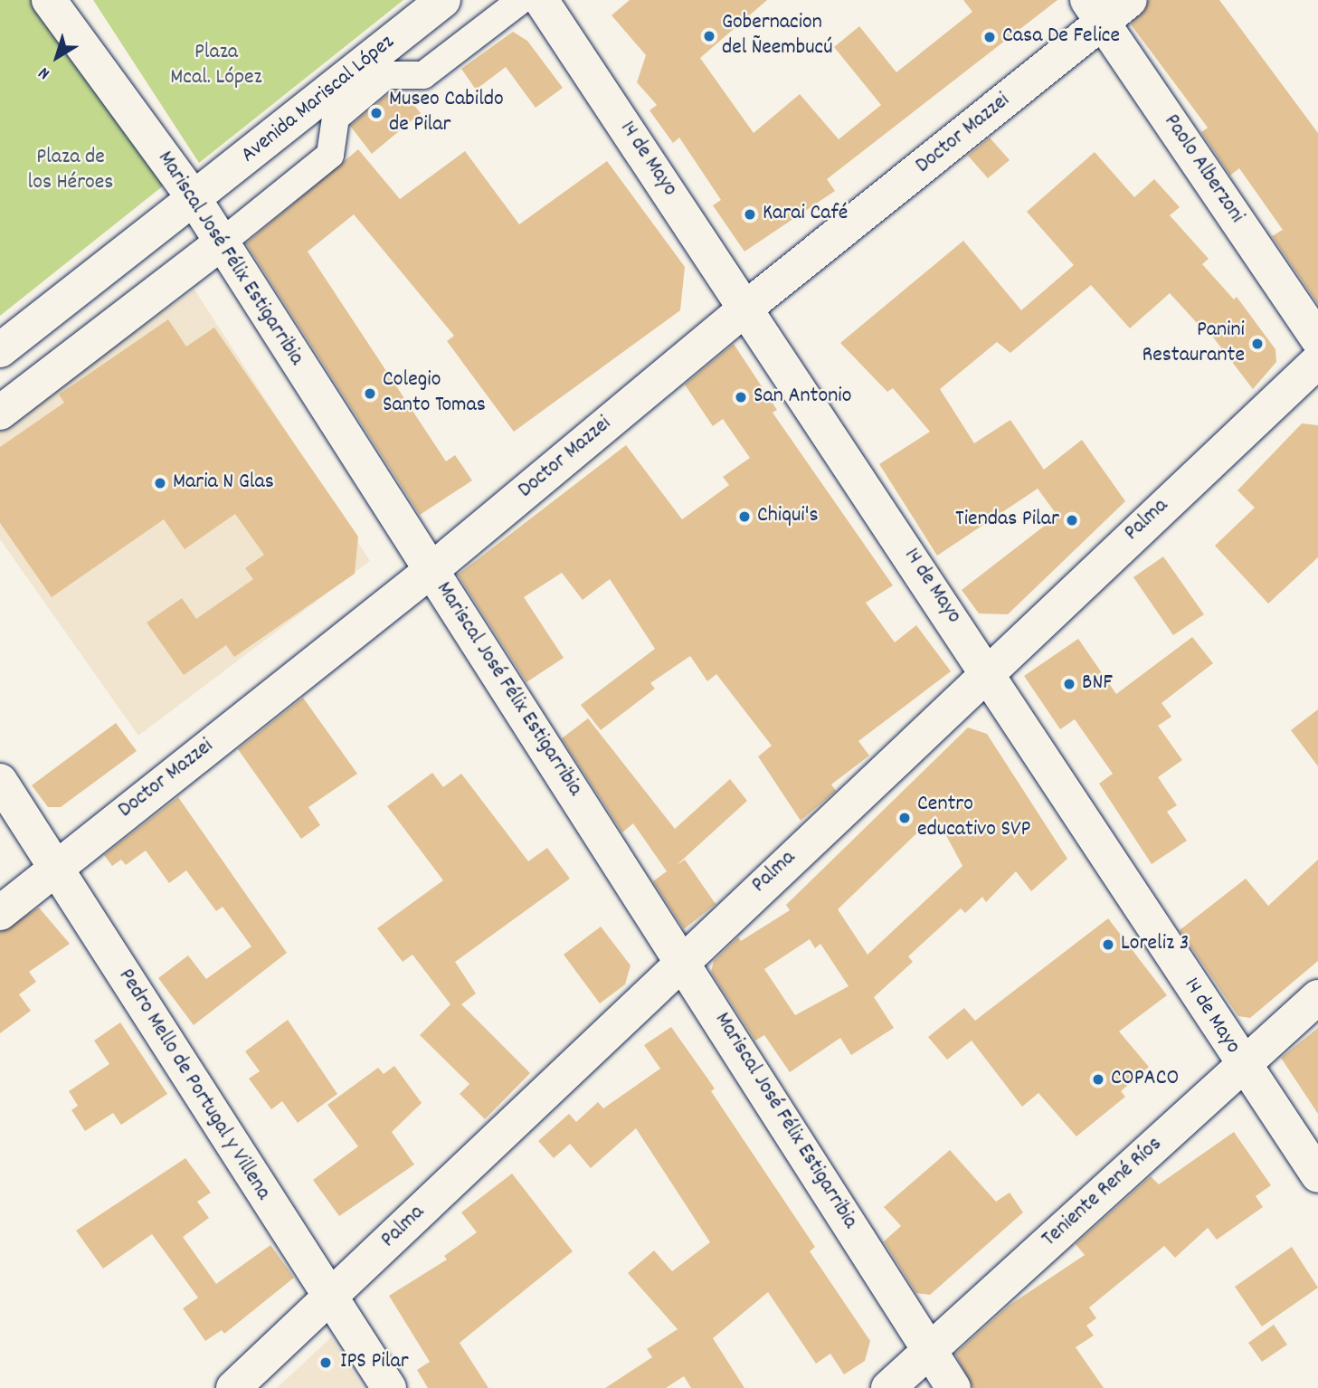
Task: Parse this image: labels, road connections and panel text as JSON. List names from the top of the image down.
{
  "streets": {
    "street": [
      "Avenida Mariscal López",
      "Doctor Mazzei",
      "14 de Mayo",
      "Paolo Alberzoni",
      "Mariscal José Félix Estigarribia",
      "Palma",
      "Pedro Mello de Portugal y Villena",
      "Teniente René Ríos"
    ]
  },
  "crossings": [
    ["Avenida Mariscal López", "Mariscal José Félix Estigarribia"],
    ["Doctor Mazzei", "14 de Mayo"],
    ["Doctor Mazzei", "Paolo Alberzoni"],
    ["Doctor Mazzei", "Mariscal José Félix Estigarribia"],
    ["Doctor Mazzei", "Pedro Mello de Portugal y Villena"],
    ["14 de Mayo", "Palma"],
    ["14 de Mayo", "Teniente René Ríos"],
    ["Mariscal José Félix Estigarribia", "Palma"],
    ["Mariscal José Félix Estigarribia", "Teniente René Ríos"],
    ["Palma", "Pedro Mello de Portugal y Villena"]
  ],
  "parks": ["Plaza Mcal. López", "Plaza de los Héroes"],
  "places": [
    "Gobernacion del Ñeembucú",
    "Casa De Felice",
    "Museo Cabildo de Pilar",
    "Karai Café",
    "Panini Restaurante",
    "Colegio Santo Tomas",
    "San Antonio",
    "Maria N Glas",
    "Chiqui's",
    "Tiendas Pilar",
    "BNF",
    "Centro educativo SVP",
    "Loreliz 3",
    "COPACO",
    "IPS Pilar"
  ],
  "north": "bottom left"
}
